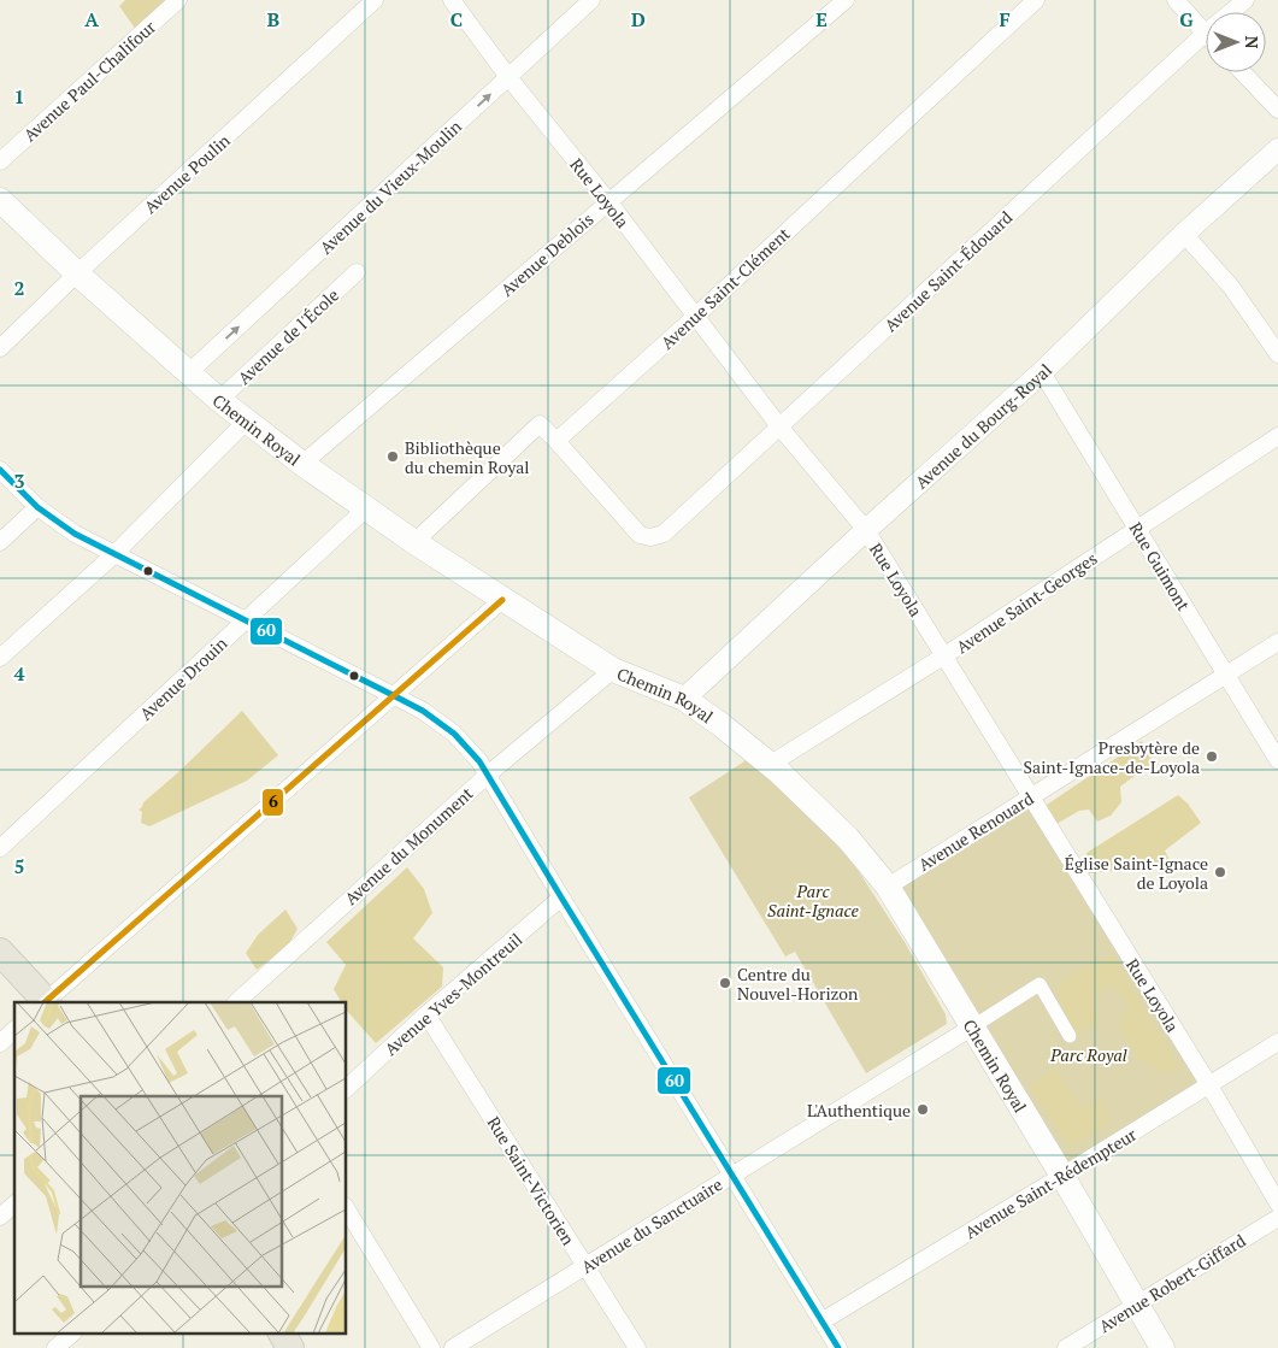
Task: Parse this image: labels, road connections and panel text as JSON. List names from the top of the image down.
{
  "streets": {
    "main road": ["Chemin Royal"],
    "street": [
      "Avenue Paul-Chalifour",
      "Avenue Poulin",
      "Avenue du Vieux-Moulin",
      "Rue Loyola",
      "Avenue Deblois",
      "Avenue Saint-Édouard",
      "Avenue Saint-Clément",
      "Avenue de l'École",
      "Avenue du Bourg-Royal",
      "Rue Guimont",
      "Avenue Saint-Georges",
      "Avenue Drouin",
      "Avenue Renouard",
      "Avenue du Monument",
      "Avenue Yves-Montreuil",
      "Rue Saint-Victorien",
      "Avenue Saint-Rédempteur",
      "Avenue du Sanctuaire",
      "Avenue Robert-Giffard"
    ]
  },
  "crossings": [
    ["Avenue Poulin", "Chemin Royal"],
    ["Avenue du Vieux-Moulin", "Rue Loyola"],
    ["Avenue du Vieux-Moulin", "Chemin Royal"],
    ["Rue Loyola", "Avenue Deblois"],
    ["Rue Loyola", "Avenue Saint-Édouard"],
    ["Rue Loyola", "Avenue Saint-Clément"],
    ["Rue Loyola", "Avenue du Bourg-Royal"],
    ["Rue Loyola", "Avenue Saint-Georges"],
    ["Rue Loyola", "Avenue Renouard"],
    ["Rue Loyola", "Avenue Saint-Rédempteur"],
    ["Avenue Deblois", "Chemin Royal"],
    ["Avenue Saint-Édouard", "Avenue Saint-Clément"],
    ["Avenue de l'École", "Chemin Royal"],
    ["Avenue du Bourg-Royal", "Chemin Royal"],
    ["Avenue du Bourg-Royal", "Rue Guimont"],
    ["Chemin Royal", "Avenue Saint-Georges"],
    ["Chemin Royal", "Avenue Drouin"],
    ["Chemin Royal", "Avenue Renouard"],
    ["Chemin Royal", "Avenue du Monument"],
    ["Chemin Royal", "Avenue Saint-Rédempteur"],
    ["Chemin Royal", "Avenue du Sanctuaire"],
    ["Chemin Royal", "Avenue Robert-Giffard"],
    ["Rue Guimont", "Avenue Saint-Georges"],
    ["Rue Guimont", "Avenue Renouard"],
    ["Avenue Yves-Montreuil", "Rue Saint-Victorien"],
    ["Rue Saint-Victorien", "Avenue du Sanctuaire"]
  ],
  "one_way": ["Avenue du Vieux-Moulin"],
  "parks": ["Parc Saint-Ignace", "Parc Royal"],
  "places": [
    "Bibliothèque du chemin Royal",
    "Presbytère de Saint-Ignace-de-Loyola",
    "Église Saint-Ignace de Loyola",
    "Centre du Nouvel-Horizon",
    "L'Authentique"
  ],
  "lines": ["transit line 60", "transit line 6"],
  "north": "right",
  "grid": {
    "columns": [
      "A",
      "B",
      "C",
      "D",
      "E",
      "F",
      "G"
    ],
    "rows": [
      "1",
      "2",
      "3",
      "4",
      "5"
    ]
  }
}
